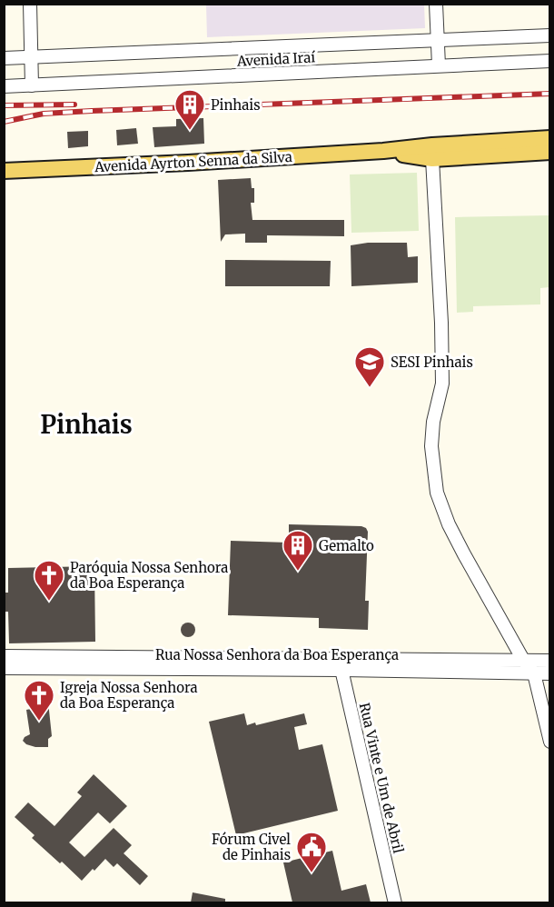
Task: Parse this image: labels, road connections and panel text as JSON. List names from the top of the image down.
{
  "streets": {
    "main road": ["Avenida Ayrton Senna da Silva"],
    "street": ["Avenida Iraí", "Rua Nossa Senhora da Boa Esperança", "Rua Vinte e Um de Abril"]
  },
  "crossings": [
    ["Rua Nossa Senhora da Boa Esperança", "Rua Vinte e Um de Abril"]
  ],
  "districts": ["Pinhais"],
  "places": {
    "building": ["Pinhais", "Gemalto"],
    "school or university": ["SESI Pinhais"],
    "church": ["Paróquia Nossa Senhora da Boa Esperança", "Igreja Nossa Senhora da Boa Esperança"],
    "public building": ["Fórum Civel de Pinhais"]
  }
}
